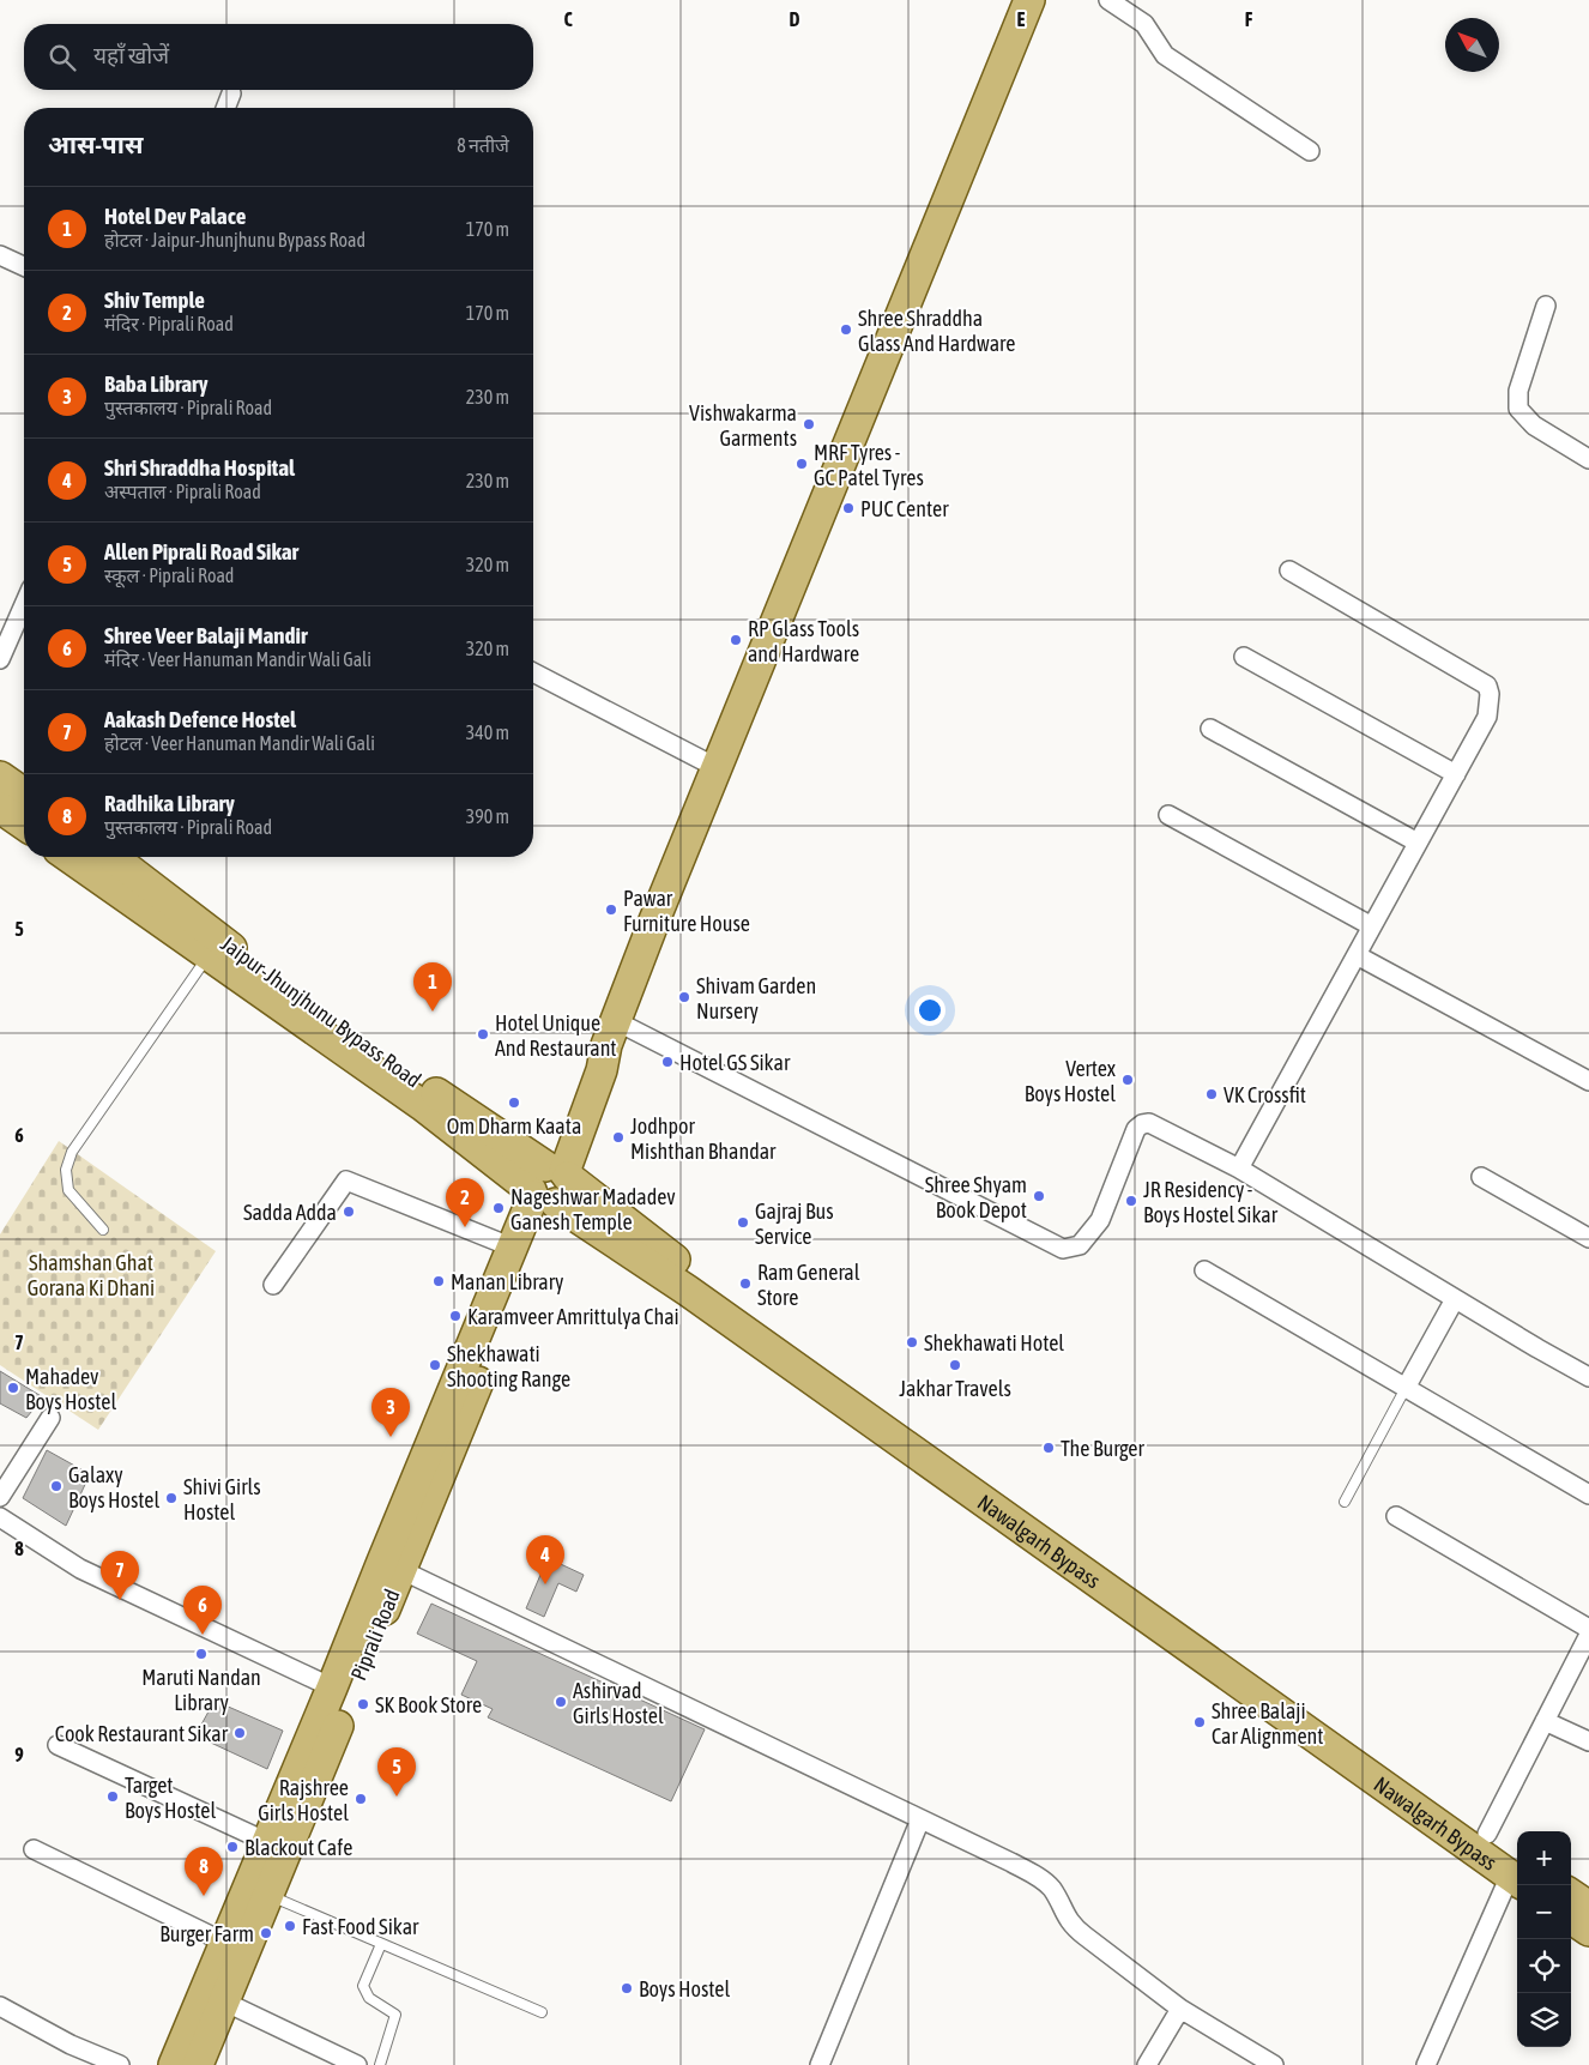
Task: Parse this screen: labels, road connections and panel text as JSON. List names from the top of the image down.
{
  "streets": {
    "main road": ["Jaipur-Jhunjhunu Bypass Road", "Nawalgarh Bypass", "Piprali Road"]
  },
  "crossings": [
    ["Jaipur-Jhunjhunu Bypass Road", "Nawalgarh Bypass"],
    ["Nawalgarh Bypass", "Piprali Road"]
  ],
  "parks": ["Shamshan Ghat Gorana Ki Dhani"],
  "places": [
    "Shree Shraddha Glass And Hardware",
    "Vishwakarma Garments",
    "MRF Tyres - GC Patel Tyres",
    "PUC Center",
    "RP Glass Tools and Hardware",
    "Pawar Furniture House",
    "Shivam Garden Nursery",
    "Hotel Unique And Restaurant",
    "Hotel GS Sikar",
    "Vertex Boys Hostel",
    "VK Crossfit",
    "Om Dharm Kaata",
    "Jodhpor Mishthan Bhandar",
    "Shree Shyam Book Depot",
    "JR Residency - Boys Hostel Sikar",
    "Nageshwar Madadev Ganesh Temple",
    "Sadda Adda",
    "Gajraj Bus Service",
    "Manan Library",
    "Ram General Store",
    "Karamveer Amrittulya Chai",
    "Shekhawati Hotel",
    "Shekhawati Shooting Range",
    "Jakhar Travels",
    "Mahadev Boys Hostel",
    "The Burger",
    "Galaxy Boys Hostel",
    "Shivi Girls Hostel",
    "Maruti Nandan Library",
    "Ashirvad Girls Hostel",
    "SK Book Store",
    "Shree Balaji Car Alignment",
    "Cook Restaurant Sikar",
    "Target Boys Hostel",
    "Rajshree Girls Hostel",
    "Blackout Cafe",
    "Fast Food Sikar",
    "Burger Farm",
    "Boys Hostel"
  ],
  "north": "top left",
  "page": {
    "search": "यहाँ खोजें",
    "heading": ["आस-पास", "8 नतीजे"],
    "list": [
      {
        "mark": "1",
        "name": "Hotel Dev Palace",
        "note": "होटल · Jaipur-Jhunjhunu Bypass Road",
        "value": "170 m"
      },
      {
        "mark": "2",
        "name": "Shiv Temple",
        "note": "मंदिर · Piprali Road",
        "value": "170 m"
      },
      {
        "mark": "3",
        "name": "Baba Library",
        "note": "पुस्तकालय · Piprali Road",
        "value": "230 m"
      },
      {
        "mark": "4",
        "name": "Shri Shraddha Hospital",
        "note": "अस्पताल · Piprali Road",
        "value": "230 m"
      },
      {
        "mark": "5",
        "name": "Allen Piprali Road Sikar",
        "note": "स्कूल · Piprali Road",
        "value": "320 m"
      },
      {
        "mark": "6",
        "name": "Shree Veer Balaji Mandir",
        "note": "मंदिर · Veer Hanuman Mandir Wali Gali",
        "value": "320 m"
      },
      {
        "mark": "7",
        "name": "Aakash Defence Hostel",
        "note": "होटल · Veer Hanuman Mandir Wali Gali",
        "value": "340 m"
      },
      {
        "mark": "8",
        "name": "Radhika Library",
        "note": "पुस्तकालय · Piprali Road",
        "value": "390 m"
      }
    ],
    "pins": [
      "1",
      "2",
      "3",
      "4",
      "7",
      "6",
      "5",
      "8"
    ],
    "map_buttons": ["+", "−"]
  },
  "grid": {
    "columns": [
      "C",
      "D",
      "E",
      "F"
    ],
    "rows": [
      "5",
      "6",
      "7",
      "8",
      "9"
    ]
  }
}
